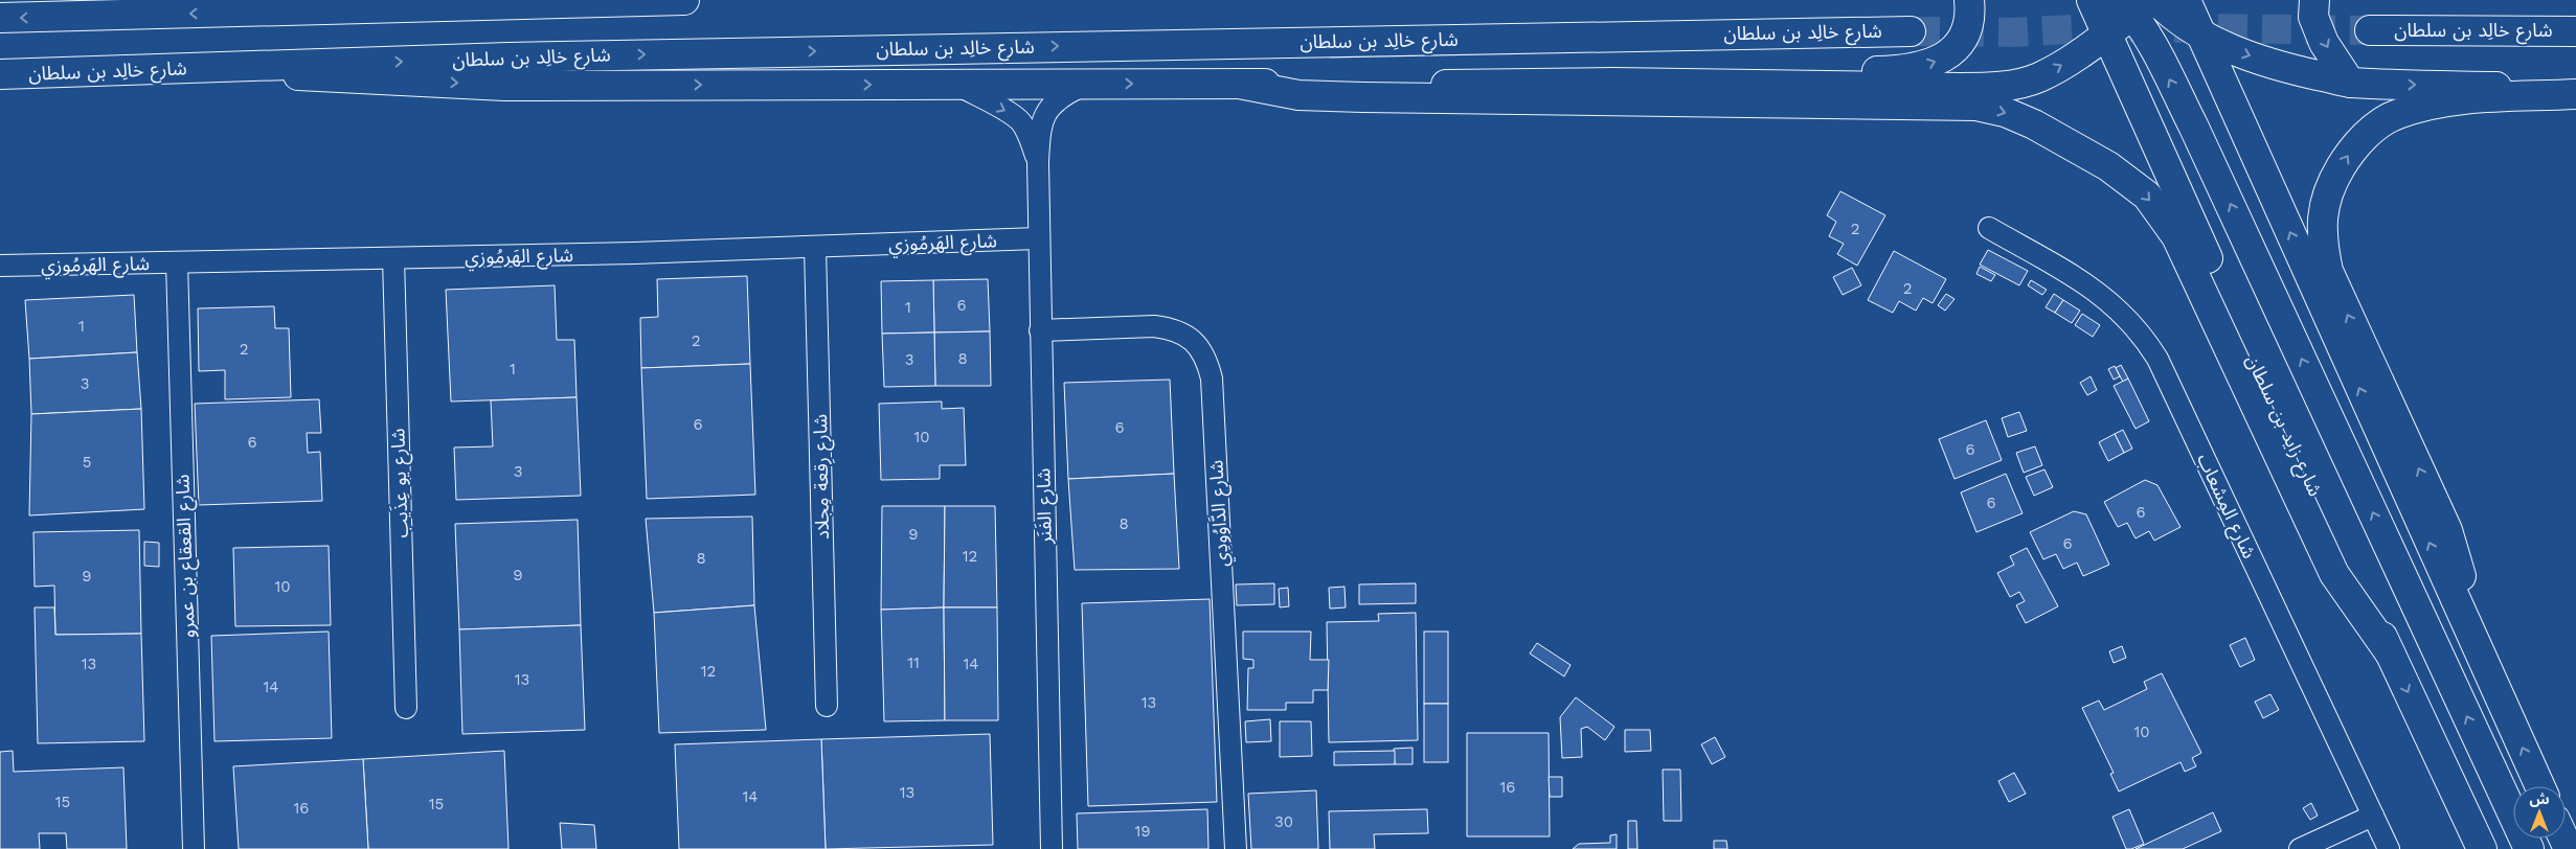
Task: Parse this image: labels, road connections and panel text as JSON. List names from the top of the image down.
{
  "streets": {
    "main road": ["شارع خالِد بن سلطان", "شارع زايد بن سلطان"],
    "street": [
      "شارع الهَرمُوزي",
      "شارع رِقعة مِجلاد",
      "شارع يو عِذَيب",
      "شارع الفَنَر",
      "شارع المِشعاب",
      "شارع الدَّاوُودِي",
      "شارع القعقاع بن عمرو"
    ]
  },
  "crossings": [
    ["شارع الهَرمُوزي", "شارع رِقعة مِجلاد"],
    ["شارع الهَرمُوزي", "شارع يو عِذَيب"],
    ["شارع الهَرمُوزي", "شارع الفَنَر"],
    ["شارع الهَرمُوزي", "شارع القعقاع بن عمرو"],
    ["شارع الفَنَر", "شارع الدَّاوُودِي"]
  ],
  "house_numbers": [
    "2",
    "2",
    "6",
    "1",
    "1",
    "2",
    "2",
    "8",
    "3",
    "1",
    "3",
    "6",
    "6",
    "10",
    "6",
    "6",
    "5",
    "3",
    "6",
    "6",
    "8",
    "9",
    "6",
    "12",
    "8",
    "9",
    "9",
    "10",
    "11",
    "13",
    "14",
    "12",
    "13",
    "14",
    "13",
    "10",
    "16",
    "13",
    "14",
    "15",
    "15",
    "16",
    "30",
    "19"
  ],
  "north": "top"
}
